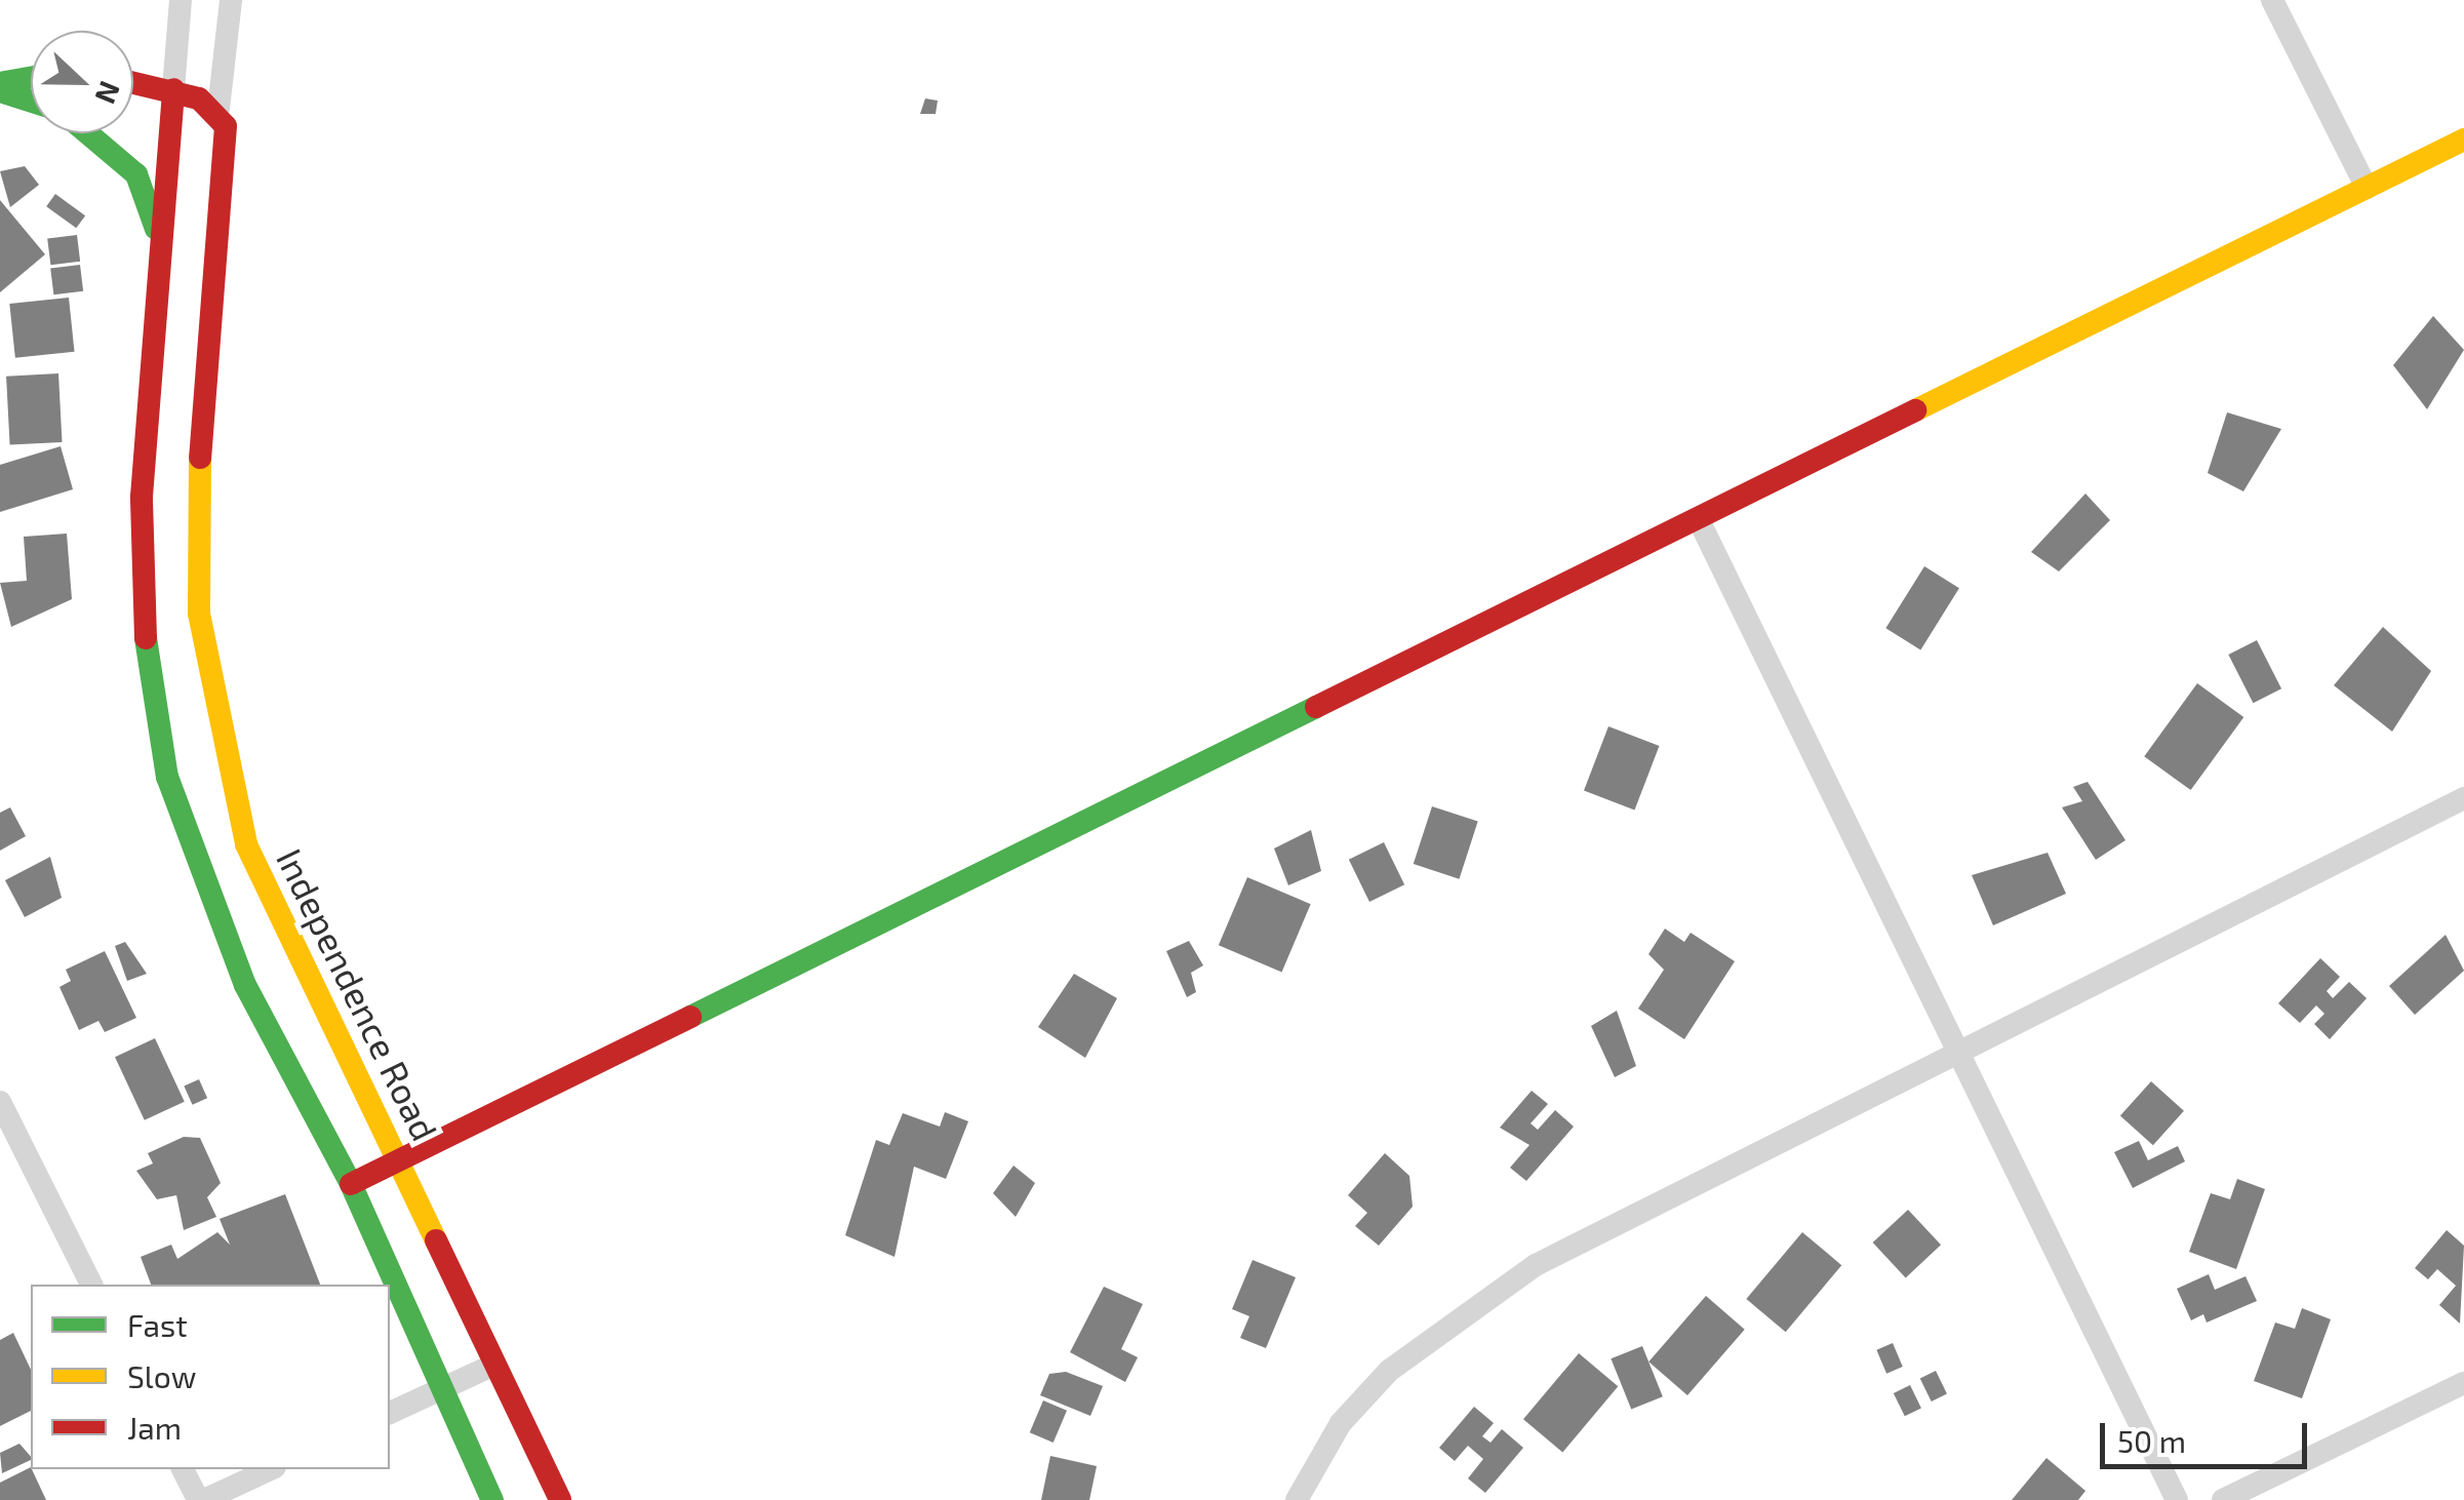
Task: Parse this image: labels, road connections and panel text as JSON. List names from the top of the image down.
{
  "streets": {
    "main road": ["Independence Road"]
  },
  "legend": ["Fast", "Slow", "Jam"],
  "scale_bar": "50 m",
  "north": "right"
}
